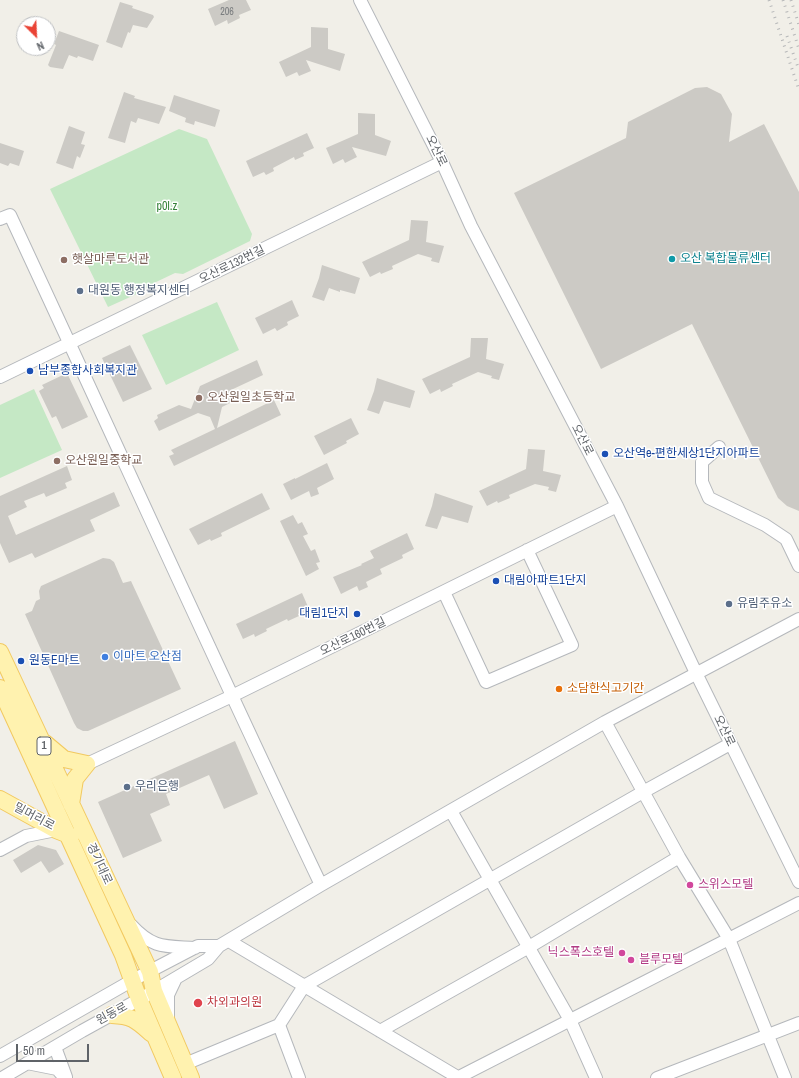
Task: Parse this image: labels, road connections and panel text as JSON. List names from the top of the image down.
{
  "streets": {
    "main road": ["1", "밀머리로", "경기대로"],
    "street": [
      "오산로",
      "오산로132번길",
      "오산로160번길",
      "원동로"
    ]
  },
  "crossings": [
    ["오산로", "오산로132번길"],
    ["오산로", "오산로160번길"],
    ["오산로", "원동로"],
    ["밀머리로", "경기대로"],
    ["경기대로", "원동로"]
  ],
  "parks": ["p0l.z"],
  "places": [
    "오산 복합물류센터",
    "햇살마루도서관",
    "대원동 행정복지센터",
    "남부종합사회복지관",
    "오산원일초등학교",
    "오산역e-편한세상1단지아파트",
    "오산원일중학교",
    "대림아파트1단지",
    "유림주유소",
    "대림1단지",
    "이마트 오산점",
    "원동E마트",
    "소담한식고기간",
    "우리은행",
    "스위스모텔",
    "닉스폭스호텔",
    "블루모텔",
    "차외과의원"
  ],
  "house_numbers": ["206"],
  "scale_bar": "50 m",
  "north": "bottom right"
}
